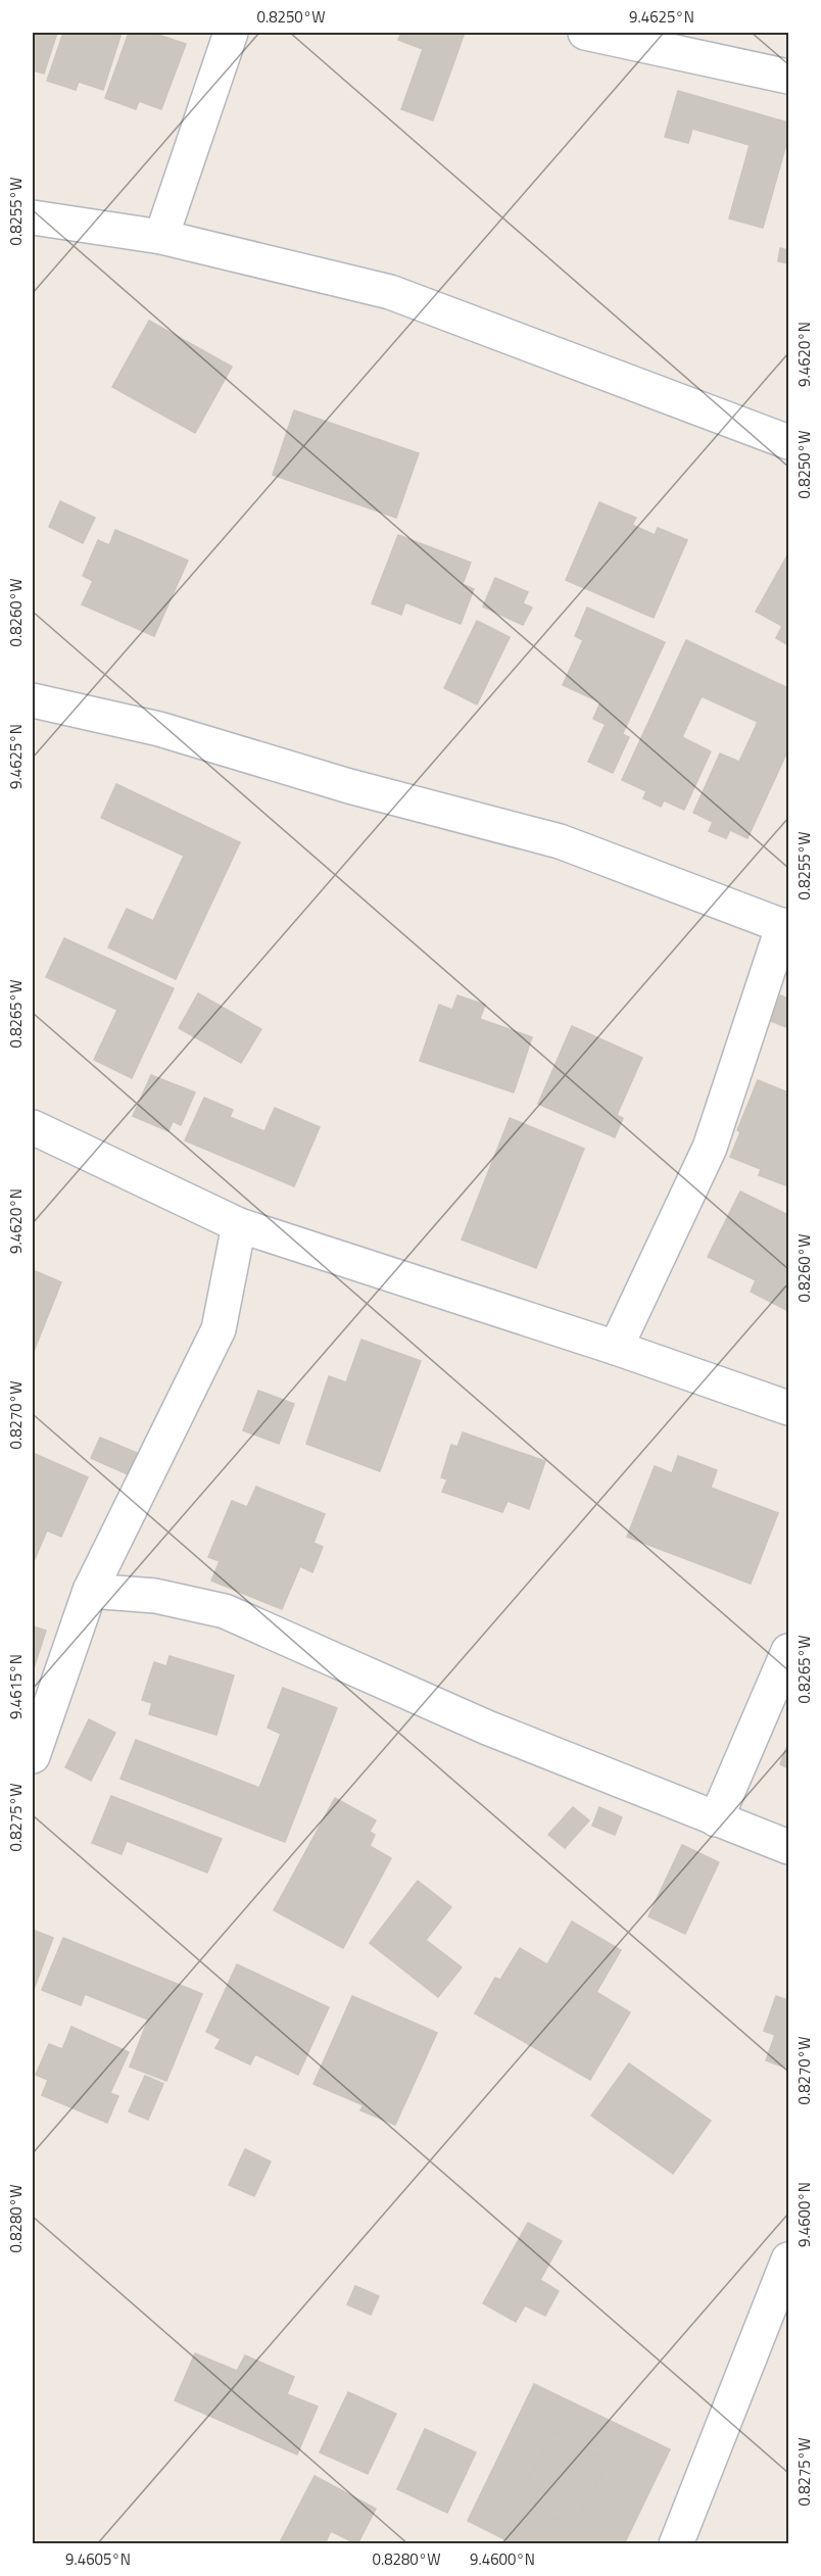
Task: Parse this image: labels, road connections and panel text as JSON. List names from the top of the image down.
{
  "coordinates": [
    "0.8250°W",
    "9.4625°N",
    "0.8255°W",
    "9.4620°N",
    "0.8260°W",
    "0.8265°W",
    "0.8270°W",
    "9.4615°N",
    "0.8275°W",
    "9.4600°N",
    "0.8280°W",
    "9.4605°N"
  ]
}
